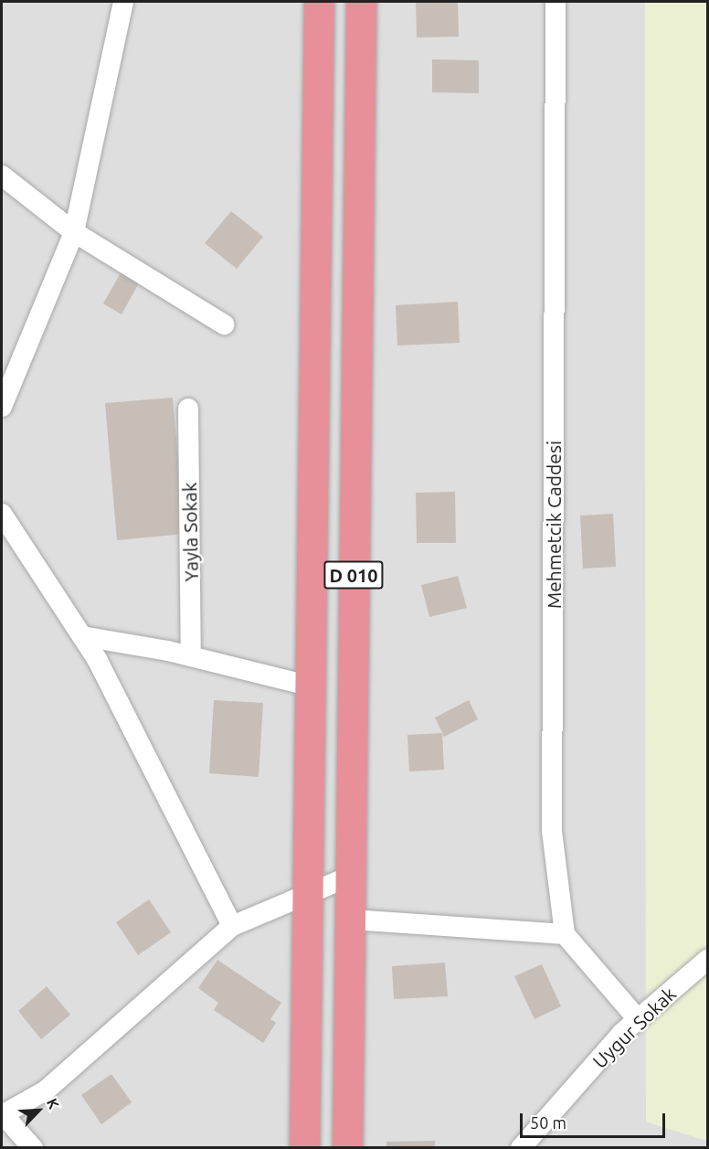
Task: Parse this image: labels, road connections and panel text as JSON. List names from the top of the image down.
{
  "streets": {
    "highway": ["D 010"],
    "street": ["Mehmetcik Caddesi", "Yayla Sokak", "Uygur Sokak"]
  },
  "scale_bar": "50 m",
  "north": "top right"
}
